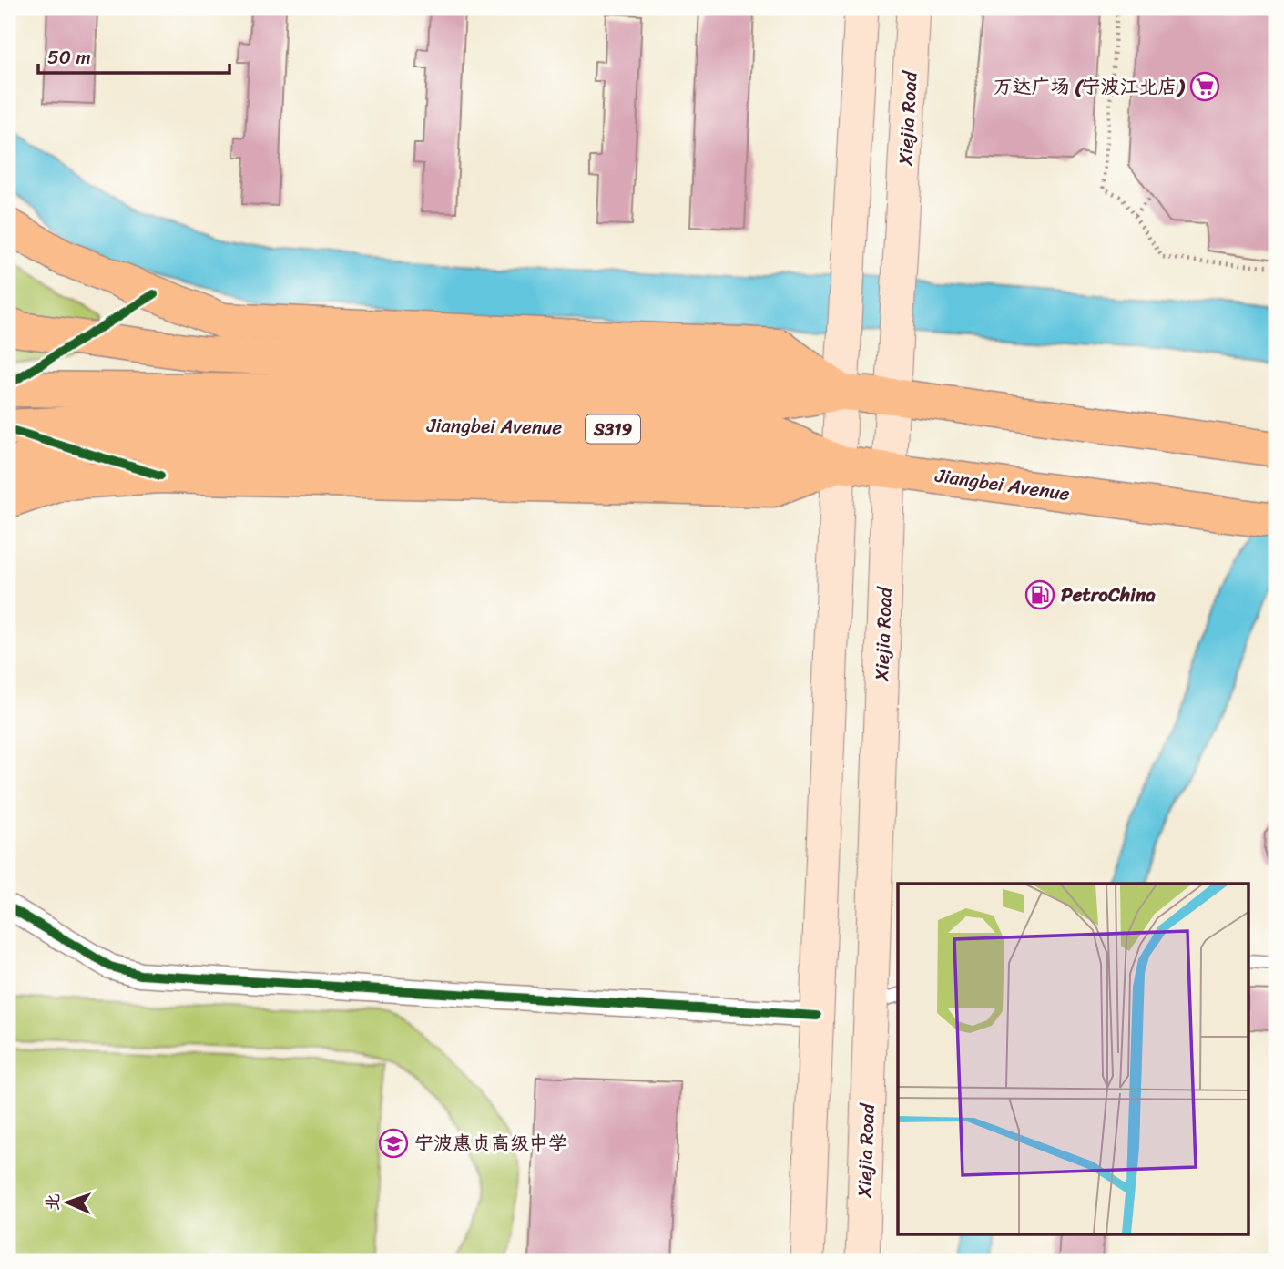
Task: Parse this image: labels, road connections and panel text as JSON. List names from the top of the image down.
{
  "streets": {
    "main road": ["Xiejia Road", "Jiangbei Avenue", "S319"]
  },
  "crossings": [
    ["Xiejia Road", "Jiangbei Avenue"]
  ],
  "places": {
    "supermarket": ["万达广场 (宁波江北店)"],
    "fuel station": ["PetroChina"],
    "school or university": ["宁波惠贞高级中学"]
  },
  "scale_bar": "50 m",
  "north": "left"
}
